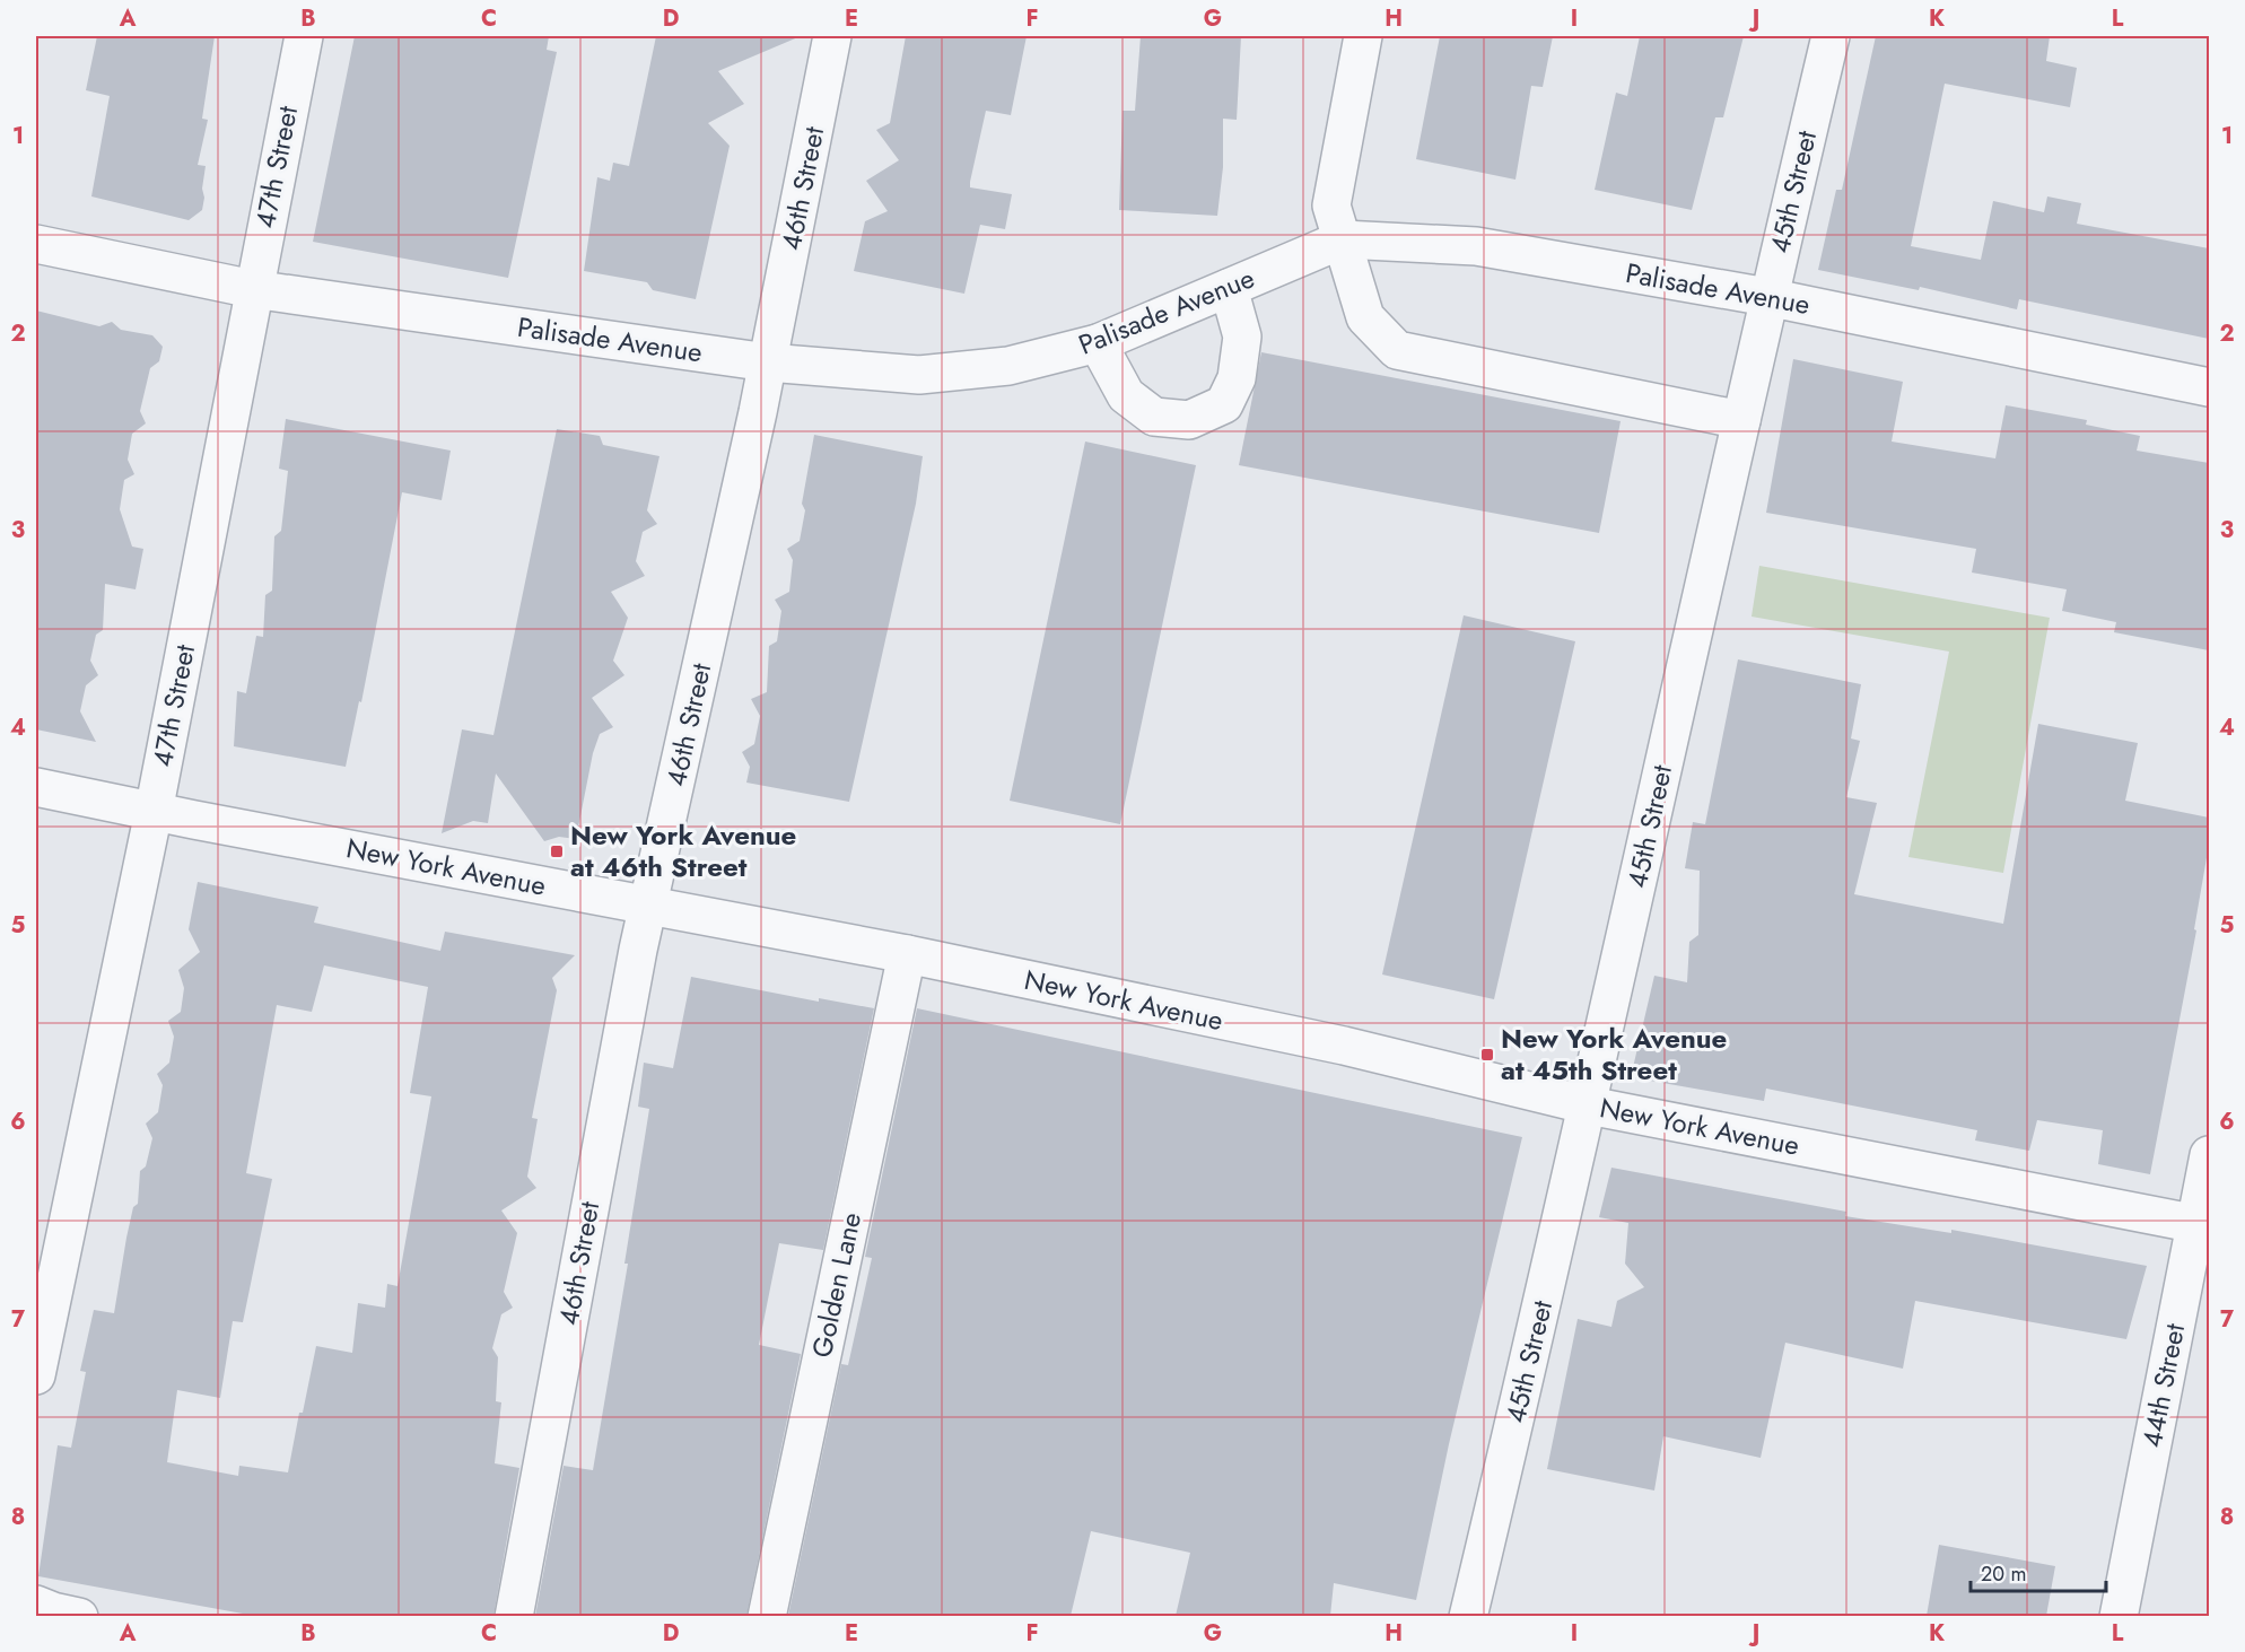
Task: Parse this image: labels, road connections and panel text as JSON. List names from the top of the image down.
{
  "streets": {
    "street": [
      "47th Street",
      "46th Street",
      "45th Street",
      "Palisade Avenue",
      "New York Avenue",
      "Golden Lane",
      "44th Street"
    ]
  },
  "crossings": [
    ["47th Street", "Palisade Avenue"],
    ["47th Street", "New York Avenue"],
    ["46th Street", "Palisade Avenue"],
    ["46th Street", "New York Avenue"],
    ["45th Street", "Palisade Avenue"],
    ["45th Street", "New York Avenue"],
    ["New York Avenue", "Golden Lane"],
    ["New York Avenue", "44th Street"]
  ],
  "places": {
    "transit": ["New York Avenue at 46th Street", "New York Avenue at 45th Street"]
  },
  "scale_bar": "20 m",
  "grid": {
    "columns": [
      "A",
      "B",
      "C",
      "D",
      "E",
      "F",
      "G",
      "H",
      "I",
      "J",
      "K",
      "L"
    ],
    "rows": [
      "1",
      "2",
      "3",
      "4",
      "5",
      "6",
      "7",
      "8"
    ]
  }
}
